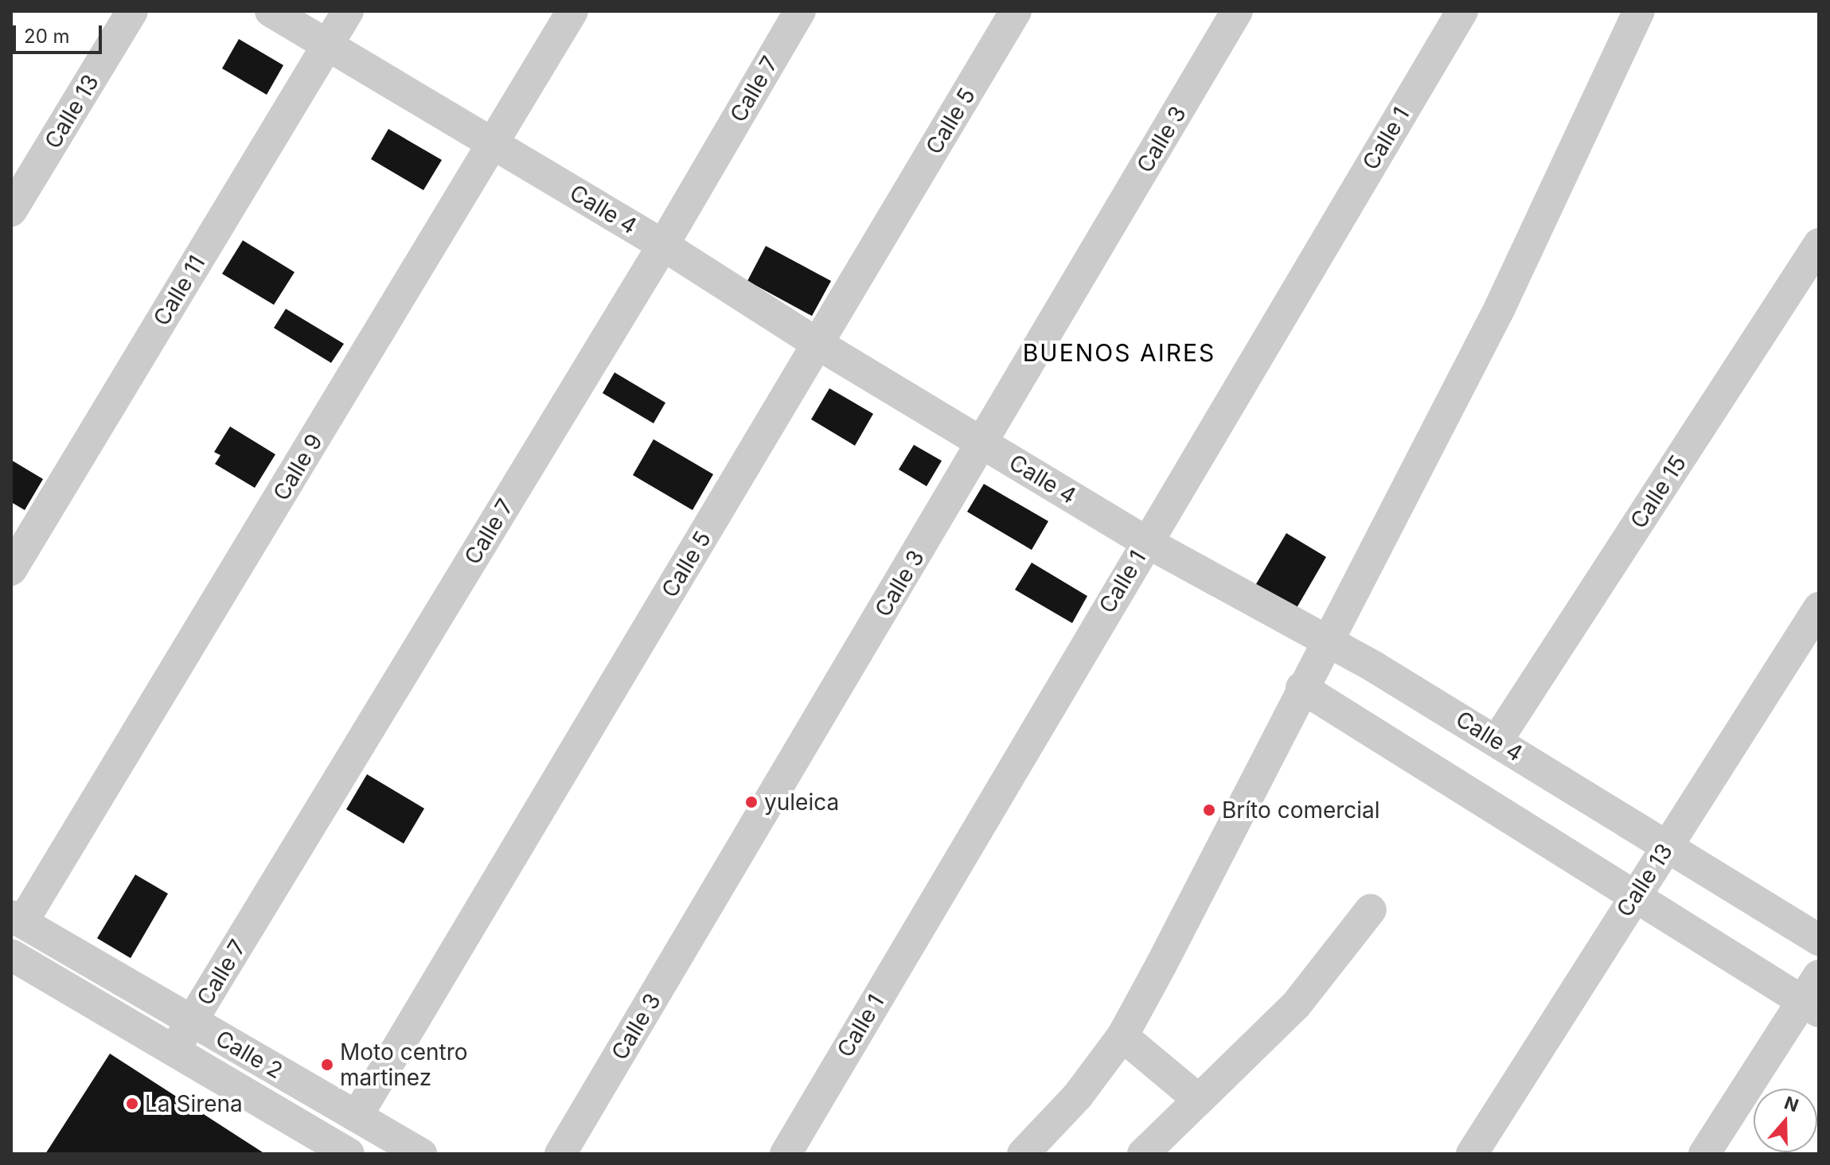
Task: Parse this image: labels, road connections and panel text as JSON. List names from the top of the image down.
{
  "streets": {
    "street": [
      "Calle 7",
      "Calle 13",
      "Calle 5",
      "Calle 1",
      "Calle 3",
      "Calle 4",
      "Calle 11",
      "Calle 9",
      "Calle 15",
      "Calle 2"
    ]
  },
  "crossings": [
    ["Calle 7", "Calle 4"],
    ["Calle 7", "Calle 2"],
    ["Calle 13", "Calle 4"],
    ["Calle 5", "Calle 4"],
    ["Calle 5", "Calle 2"],
    ["Calle 1", "Calle 4"],
    ["Calle 3", "Calle 4"],
    ["Calle 4", "Calle 11"],
    ["Calle 4", "Calle 9"],
    ["Calle 4", "Calle 15"],
    ["Calle 9", "Calle 2"]
  ],
  "districts": ["BUENOS AIRES"],
  "places": [
    "yuleica",
    "Bríto comercial",
    "Moto centro martinez",
    "La Sirena"
  ],
  "scale_bar": "20 m",
  "north": "top"
}
